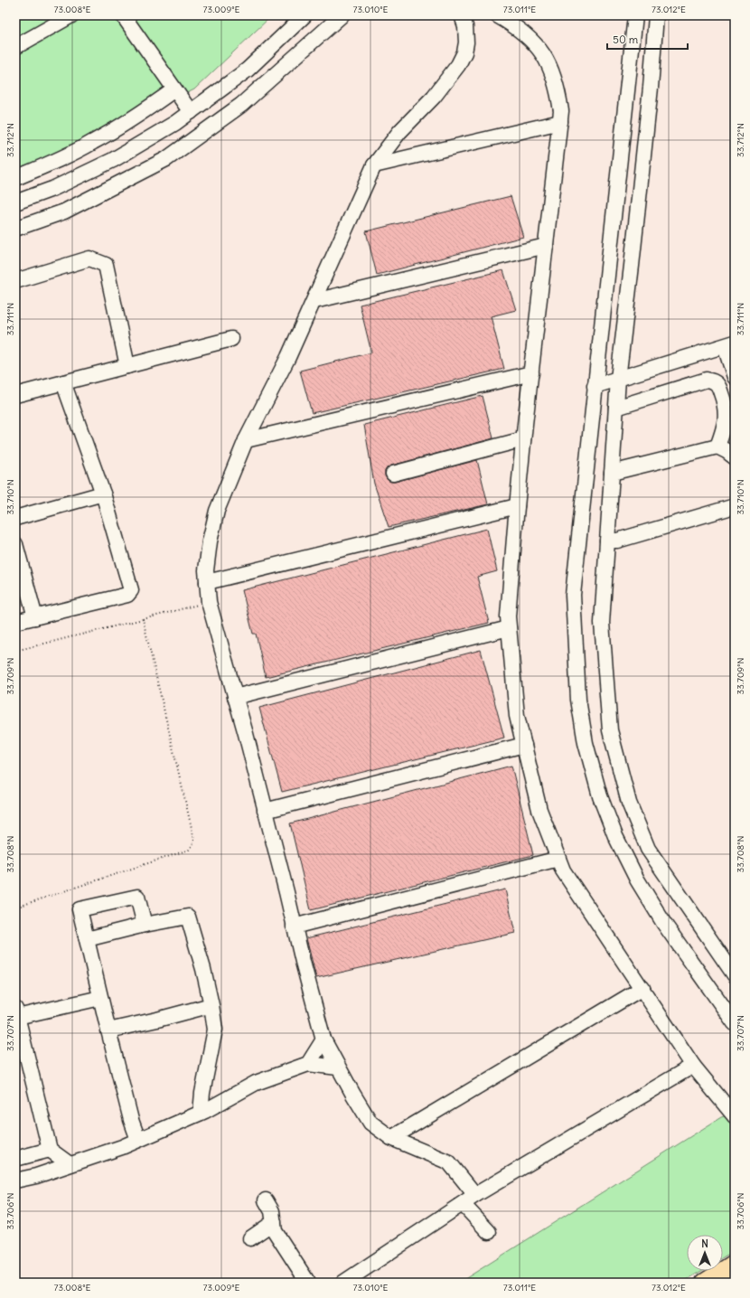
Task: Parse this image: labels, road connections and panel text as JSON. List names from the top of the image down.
{
  "scale_bar": "50 m",
  "north": "top",
  "coordinates": [
    "73.008°E",
    "73.009°E",
    "73.010°E",
    "73.011°E",
    "73.012°E",
    "33.712°N",
    "33.711°N",
    "33.710°N",
    "33.709°N",
    "33.708°N",
    "33.707°N",
    "33.706°N"
  ]
}
